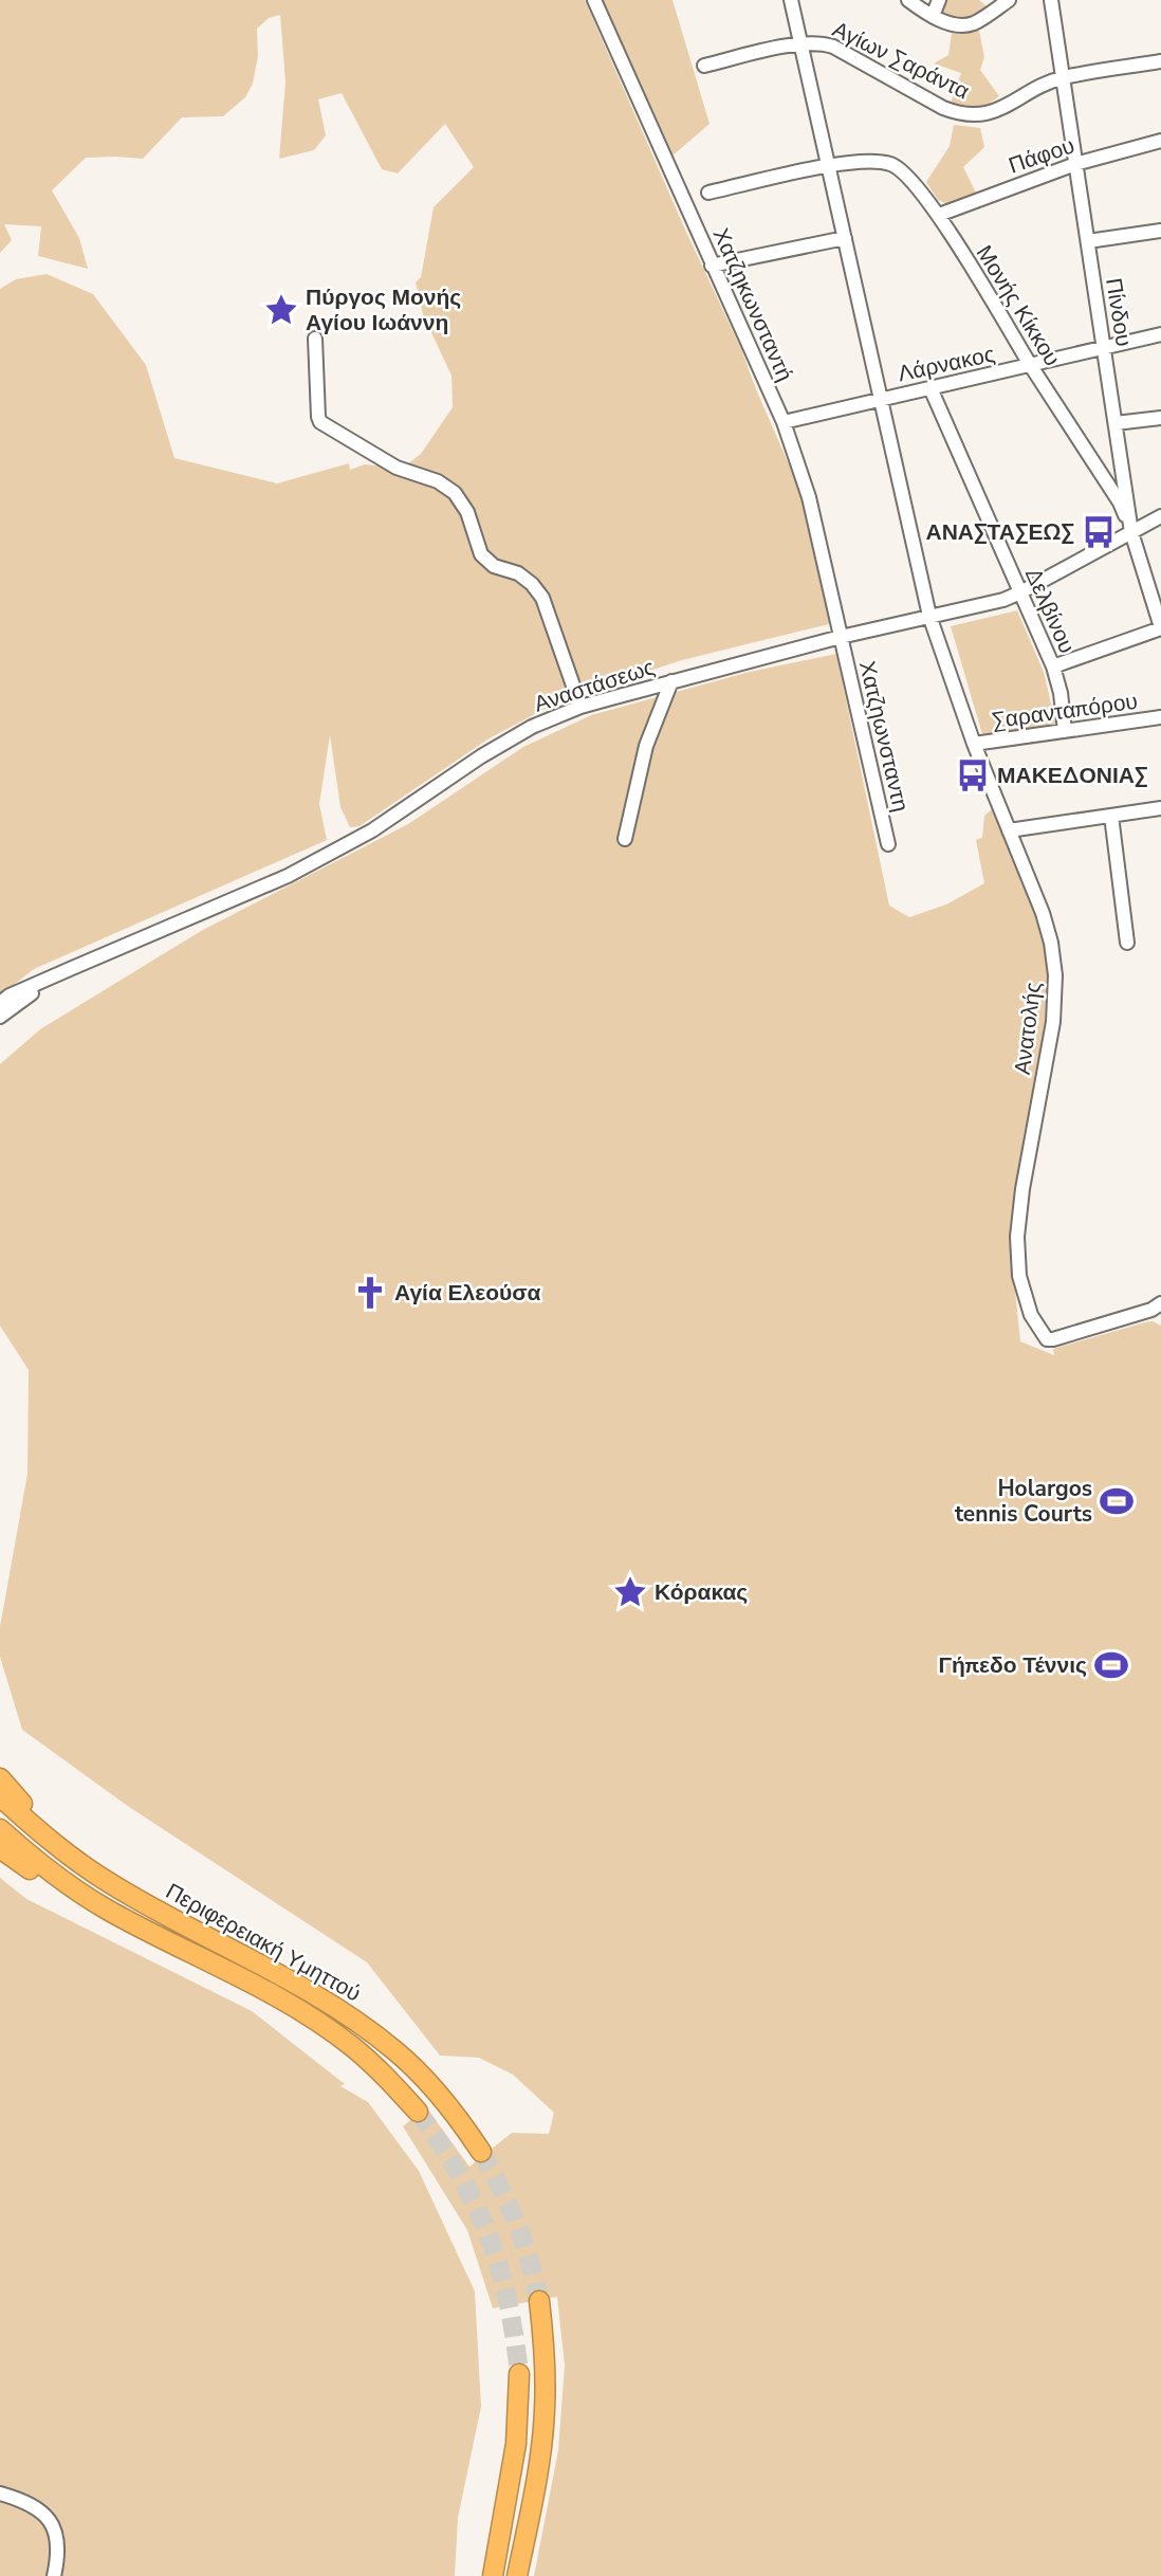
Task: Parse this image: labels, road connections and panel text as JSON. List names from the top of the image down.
{
  "streets": {
    "highway": ["Περιφερειακή Υμηττού"],
    "street": [
      "Αγίων Σαράντα",
      "Πάφου",
      "Χατζηκωνσταντή",
      "Μονής Κίκκου",
      "Πίνδου",
      "Λάρνακος",
      "Δελβίνου",
      "Αναστάσεως",
      "Σαρανταπόρου",
      "Χατζηωνσταντη",
      "Ανατολής"
    ]
  },
  "crossings": [
    ["Αγίων Σαράντα", "Πίνδου"],
    ["Αγίων Σαράντα", "Ανατολής"],
    ["Πάφου", "Μονής Κίκκου"],
    ["Πάφου", "Πίνδου"],
    ["Χατζηκωνσταντή", "Λάρνακος"],
    ["Χατζηκωνσταντή", "Αναστάσεως"],
    ["Χατζηκωνσταντή", "Χατζηωνσταντη"],
    ["Μονής Κίκκου", "Πίνδου"],
    ["Μονής Κίκκου", "Λάρνακος"],
    ["Μονής Κίκκου", "Αναστάσεως"],
    ["Μονής Κίκκου", "Ανατολής"],
    ["Πίνδου", "Λάρνακος"],
    ["Πίνδου", "Αναστάσεως"],
    ["Λάρνακος", "Δελβίνου"],
    ["Λάρνακος", "Ανατολής"],
    ["Δελβίνου", "Αναστάσεως"],
    ["Δελβίνου", "Σαρανταπόρου"],
    ["Αναστάσεως", "Χατζηωνσταντη"],
    ["Αναστάσεως", "Ανατολής"],
    ["Σαρανταπόρου", "Ανατολής"]
  ],
  "places": {
    "place": ["Πύργος Μονής Αγίου Ιωάννη", "Κόρακας"],
    "bus stop": ["ΑΝΑΣΤΑΣΕΩΣ", "ΜΑΚΕΔΟΝΙΑΣ"],
    "church": ["Αγία Ελεούσα"],
    "sports": ["Holargos tennis Courts", "Γήπεδο Τέννις"]
  }
}
